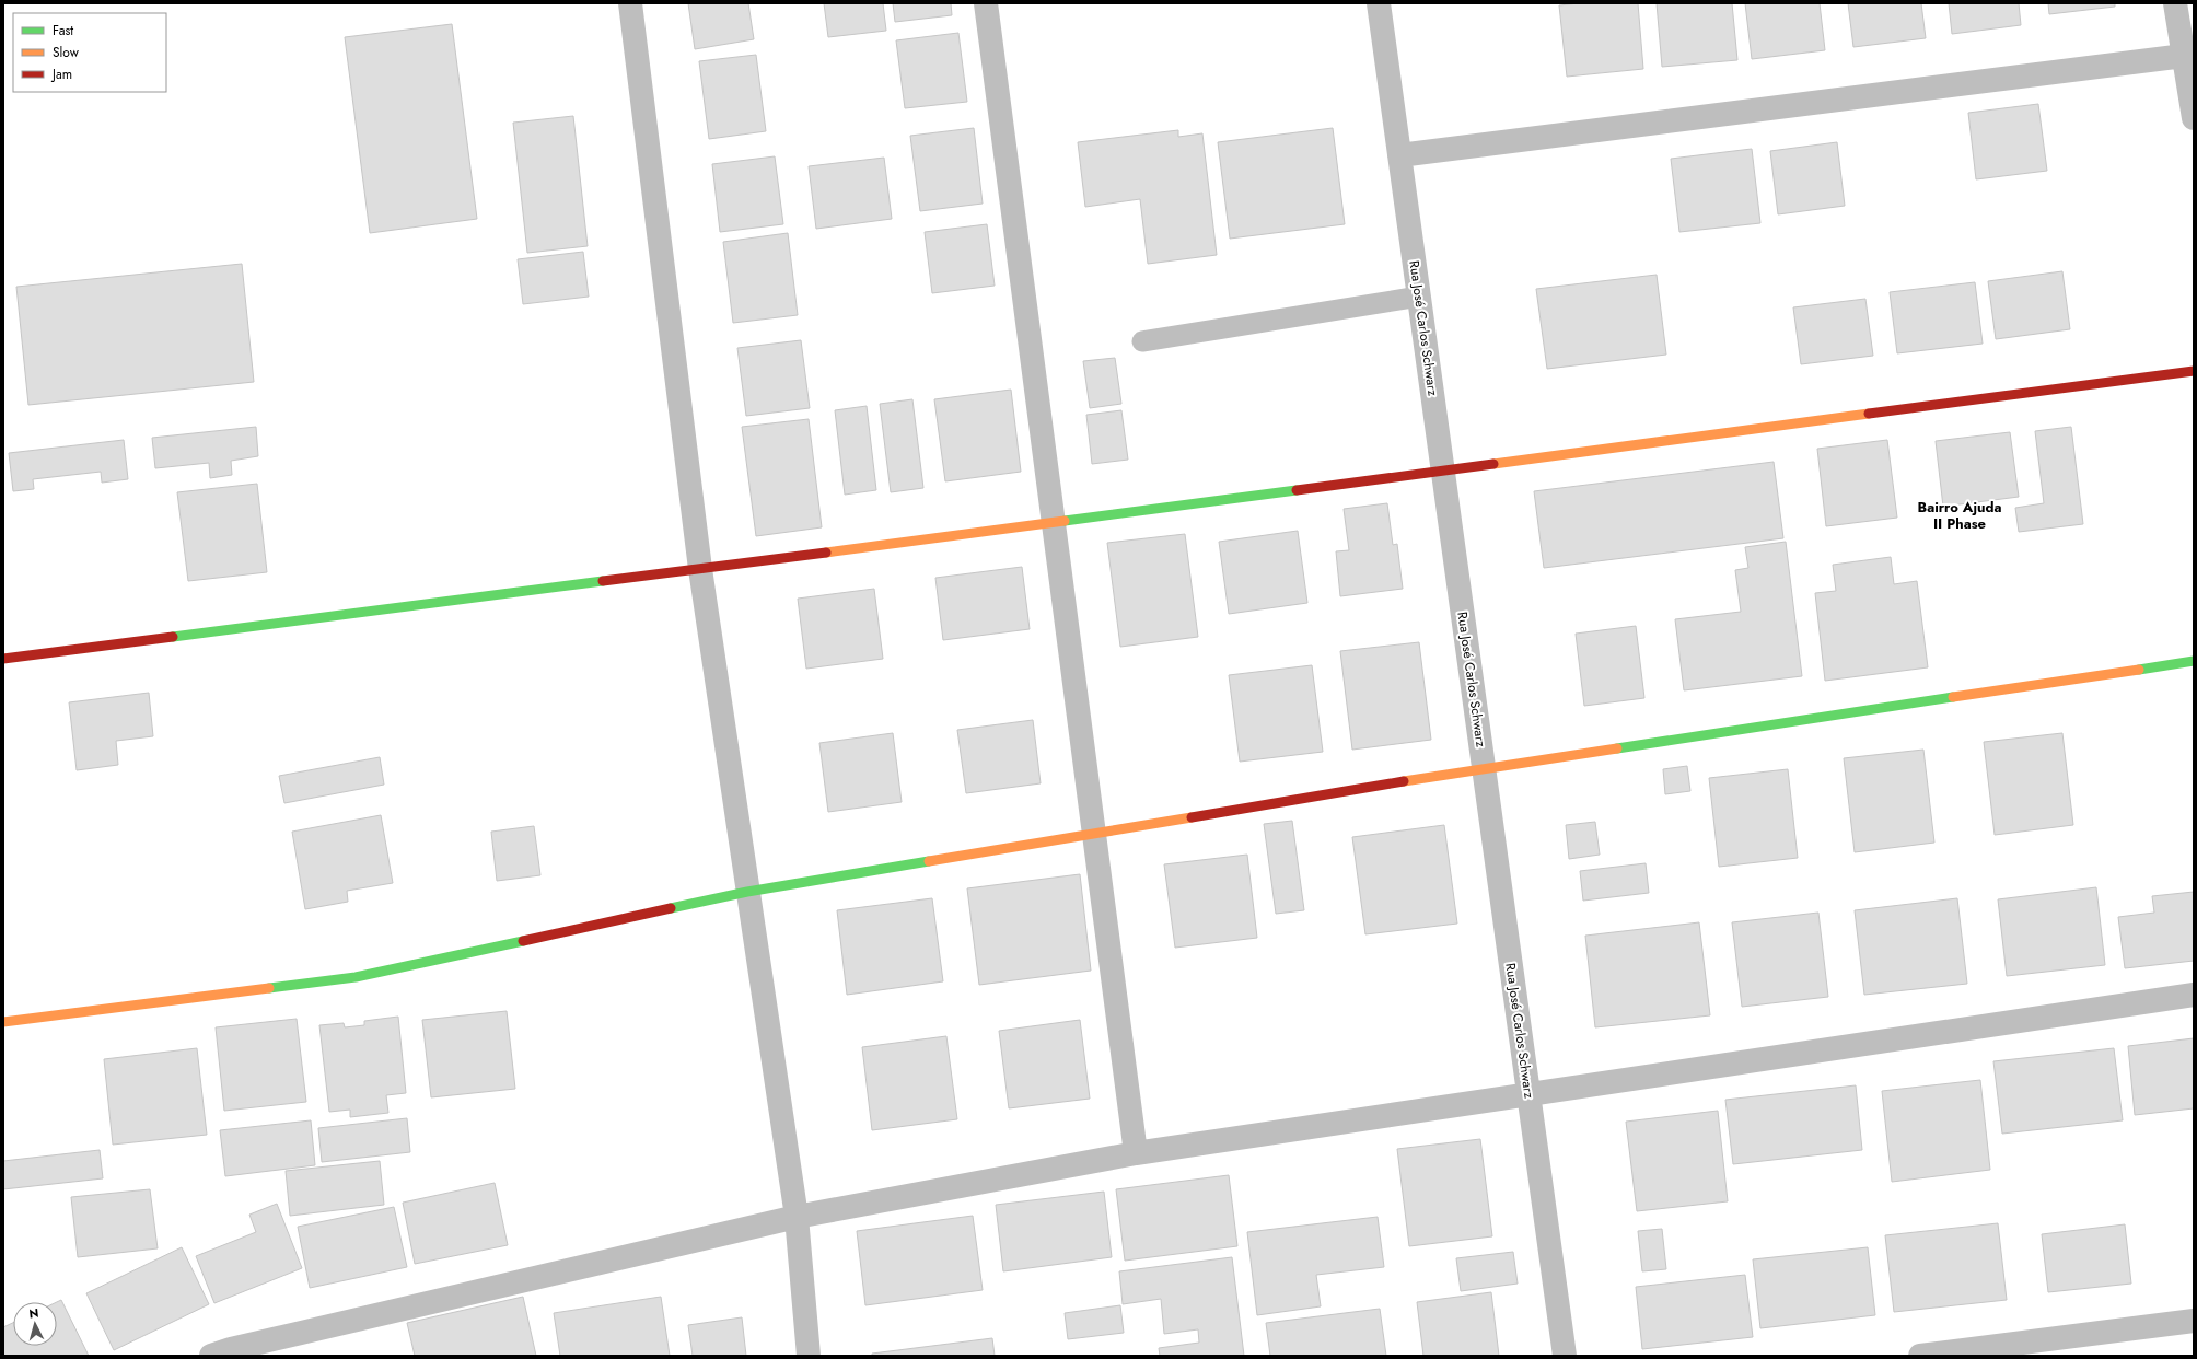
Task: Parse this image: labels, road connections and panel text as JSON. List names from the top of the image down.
{
  "streets": {
    "street": ["Rua José Carlos Schwarz"]
  },
  "districts": ["Bairro Ajuda II Phase"],
  "legend": ["Fast", "Slow", "Jam"],
  "north": "top"
}
